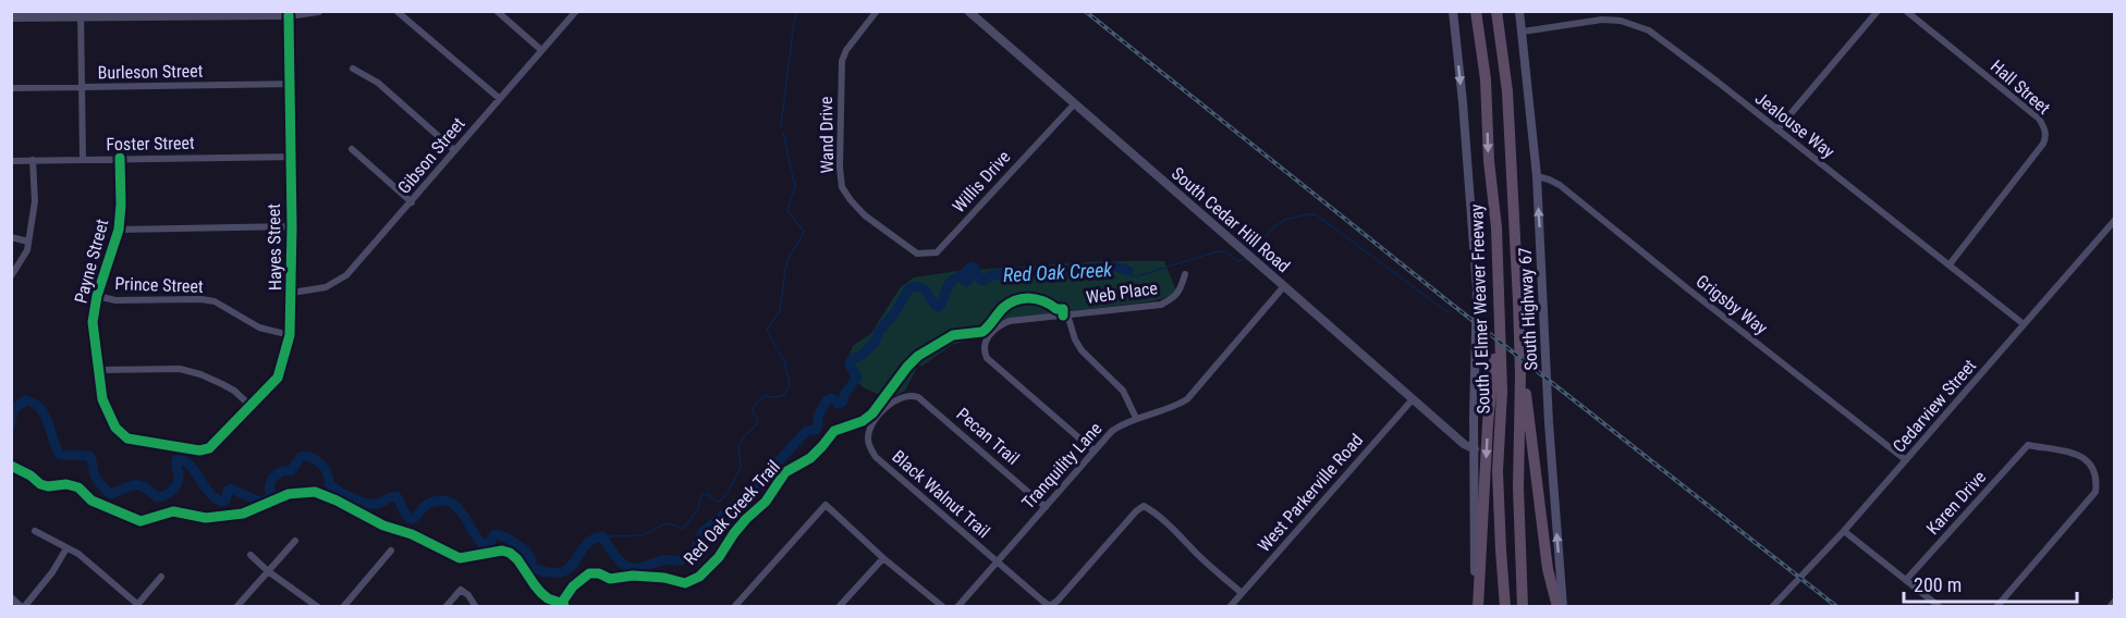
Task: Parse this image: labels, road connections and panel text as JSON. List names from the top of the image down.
{
  "streets": {
    "highway": ["South J Elmer Weaver Freeway"],
    "main road": ["South Highway 67"],
    "street": [
      "Burleson Street",
      "Hall Street",
      "Jealouse Way",
      "Wand Drive",
      "Foster Street",
      "Gibson Street",
      "Willis Drive",
      "South Cedar Hill Road",
      "Hayes Street",
      "Payne Street",
      "Prince Street",
      "Web Place",
      "Grigsby Way",
      "Cedarview Street",
      "Pecan Trail",
      "Tranquility Lane",
      "West Parkerville Road",
      "Black Walnut Trail",
      "Karen Drive"
    ],
    "cycle path": ["Red Oak Creek Trail"]
  },
  "crossings": [
    ["Burleson Street", "Hayes Street"],
    ["Hall Street", "Jealouse Way"],
    ["Jealouse Way", "South Highway 67"],
    ["Jealouse Way", "Cedarview Street"],
    ["Wand Drive", "Willis Drive"],
    ["Foster Street", "Hayes Street"],
    ["Foster Street", "Payne Street"],
    ["Gibson Street", "Hayes Street"],
    ["Willis Drive", "South Cedar Hill Road"],
    ["South Cedar Hill Road", "Tranquility Lane"],
    ["South Cedar Hill Road", "West Parkerville Road"],
    ["Hayes Street", "Payne Street"],
    ["Hayes Street", "Prince Street"],
    ["Payne Street", "Prince Street"],
    ["Web Place", "Tranquility Lane"],
    ["Grigsby Way", "South Highway 67"],
    ["Grigsby Way", "Cedarview Street"],
    ["Pecan Trail", "Tranquility Lane"],
    ["Pecan Trail", "Black Walnut Trail"],
    ["Tranquility Lane", "Black Walnut Trail"]
  ],
  "water": ["Red Oak Creek"],
  "scale_bar": "200 m"
}
